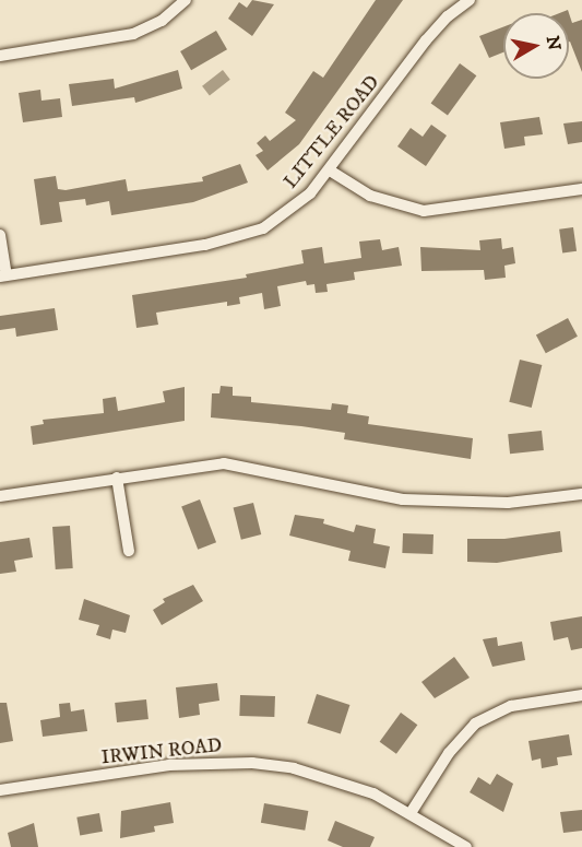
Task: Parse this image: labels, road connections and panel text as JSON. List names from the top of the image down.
{
  "streets": {
    "street": ["LITTLE ROAD", "IRWIN ROAD"]
  },
  "north": "right"
}
